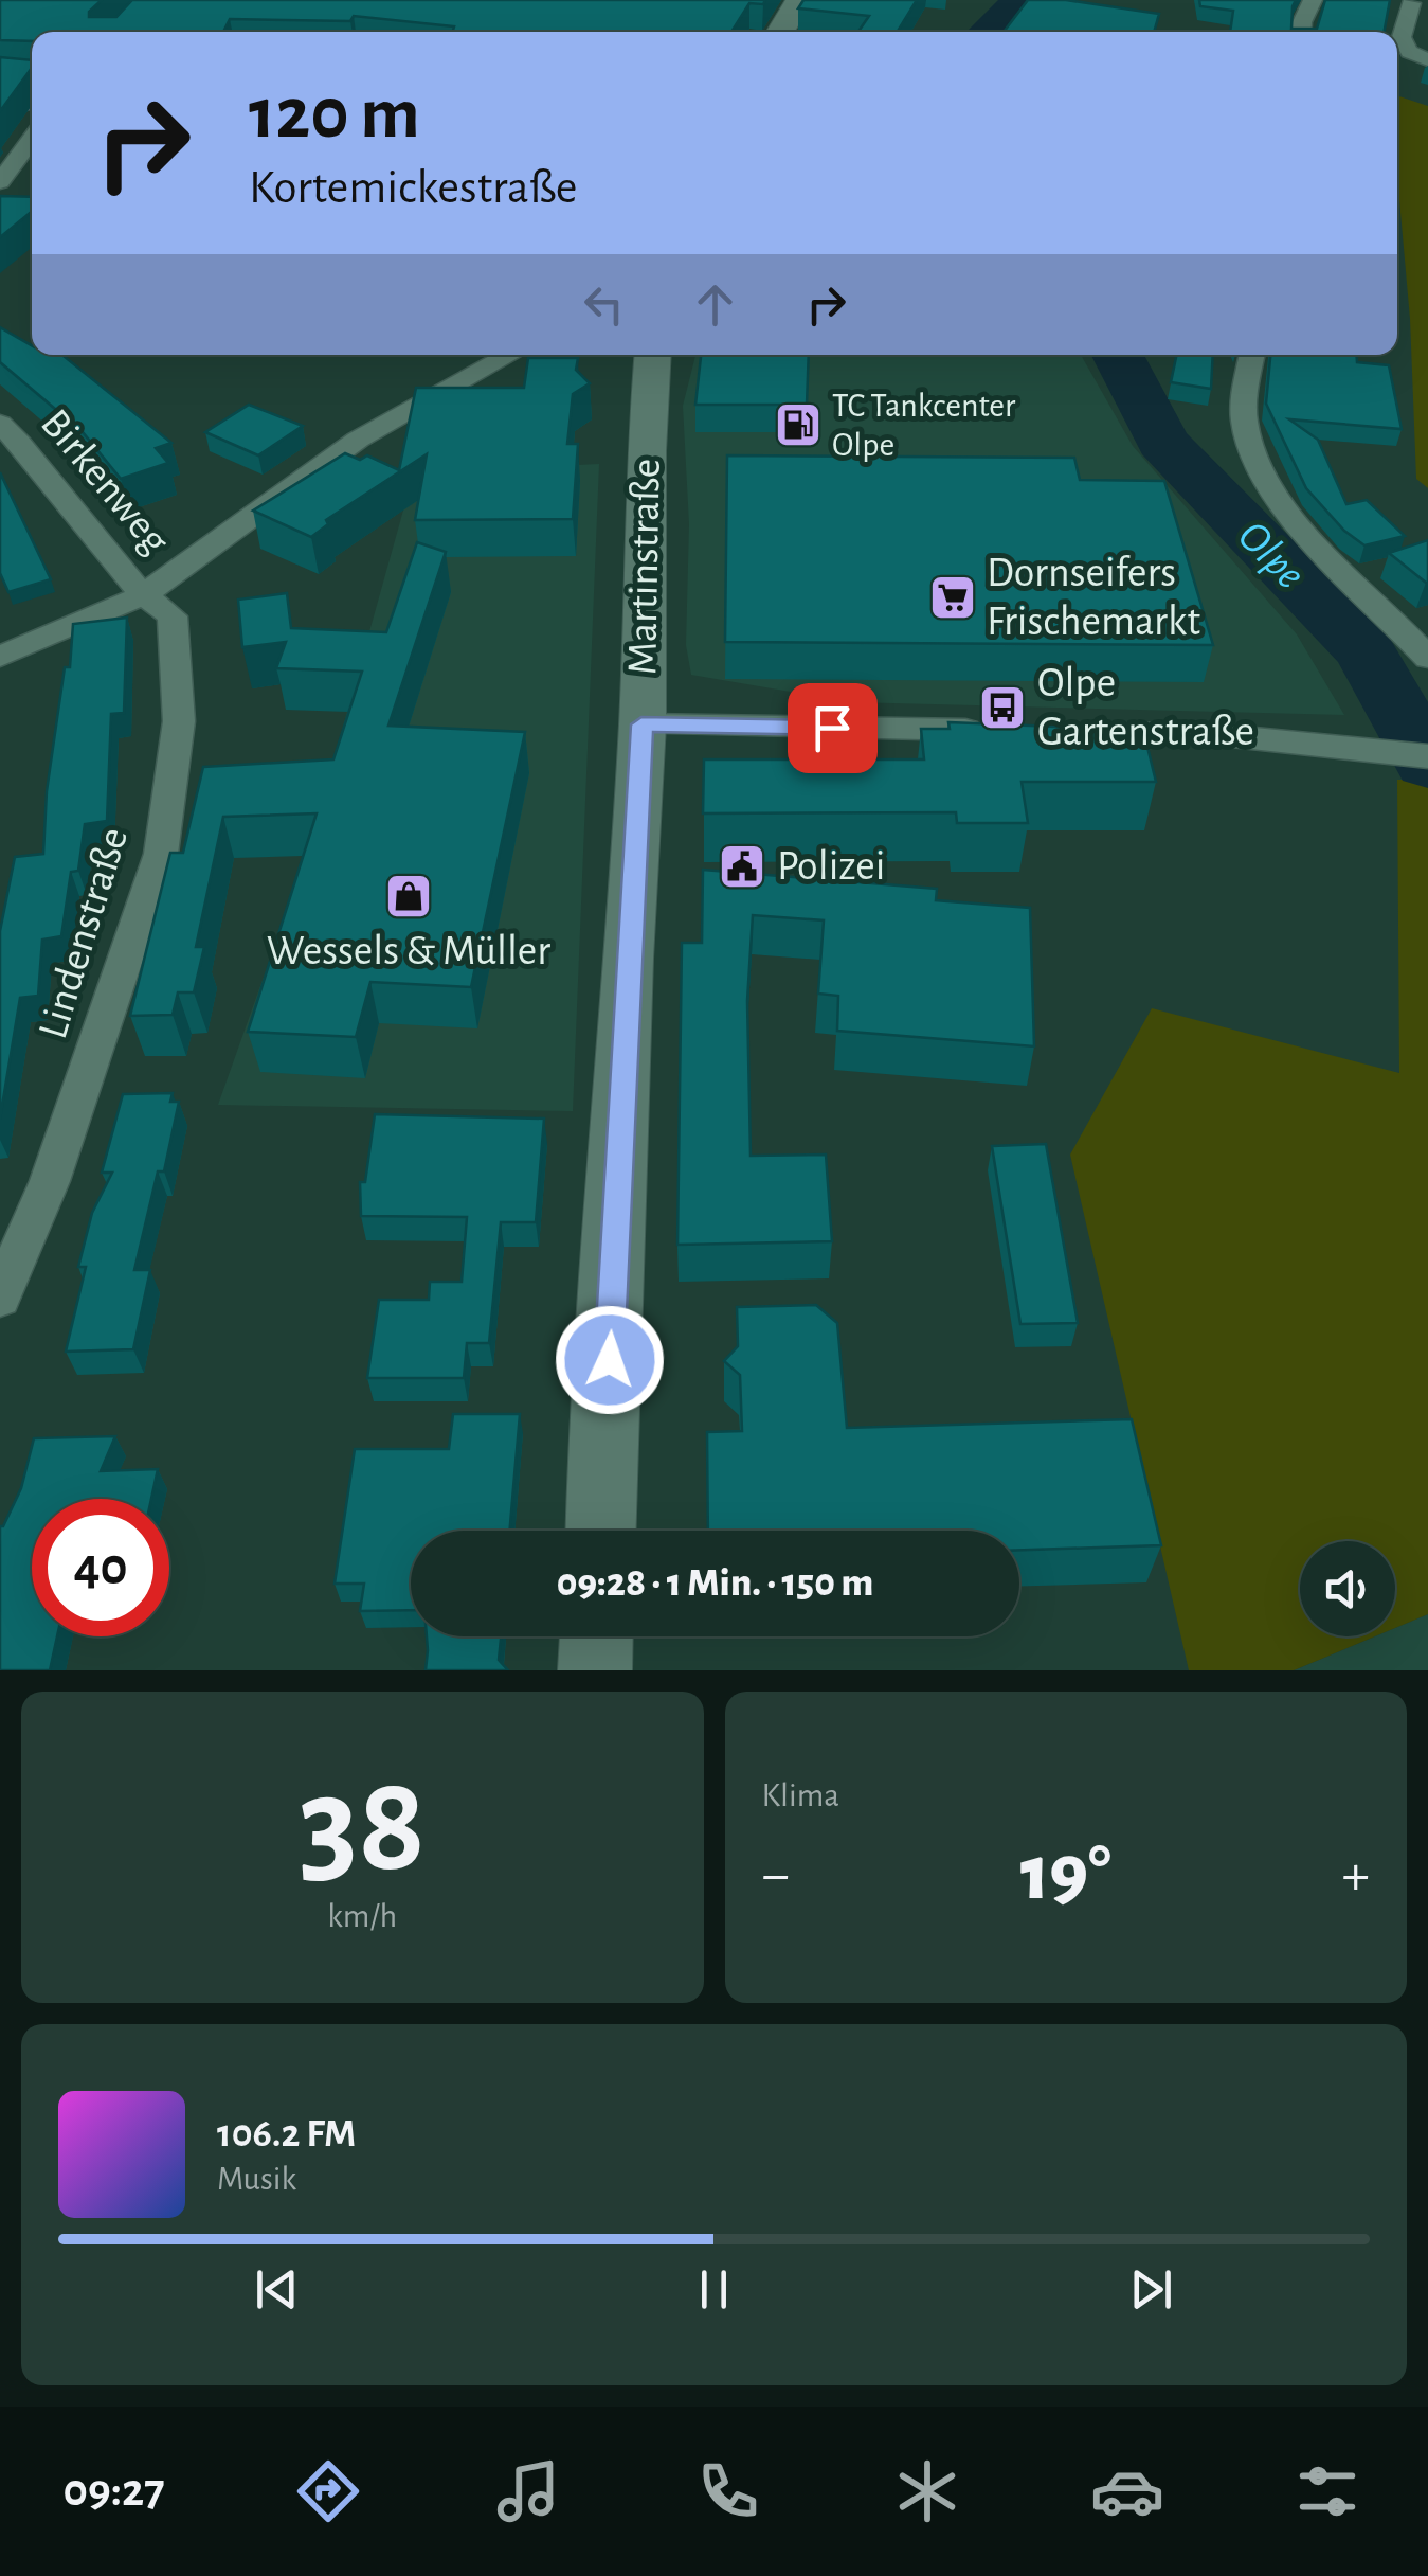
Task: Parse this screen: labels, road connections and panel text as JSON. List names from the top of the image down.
{
  "streets": {
    "street": ["Birkenweg", "Martinstraße", "Lindenstraße"]
  },
  "crossings": [
    ["Birkenweg", "Lindenstraße"]
  ],
  "water": ["Olpe"],
  "places": {
    "fuel station": ["TC Tankcenter Olpe"],
    "supermarket": ["Dornseifers Frischemarkt"],
    "bus stop": ["Olpe Gartenstraße"],
    "public building": ["Polizei"],
    "shop": ["Wessels & Müller"]
  },
  "page": {
    "turn": ["120 m", "Kortemickestraße"],
    "limit": "40",
    "trip": "09:28 · 1 Min. · 150 m",
    "tile": [
      ["38", "km/h"],
      "Klima"
    ],
    "heat": ["−", "19°", "+"],
    "song": ["106.2 FM", "Musik"],
    "tabs": "09:27"
  }
}
